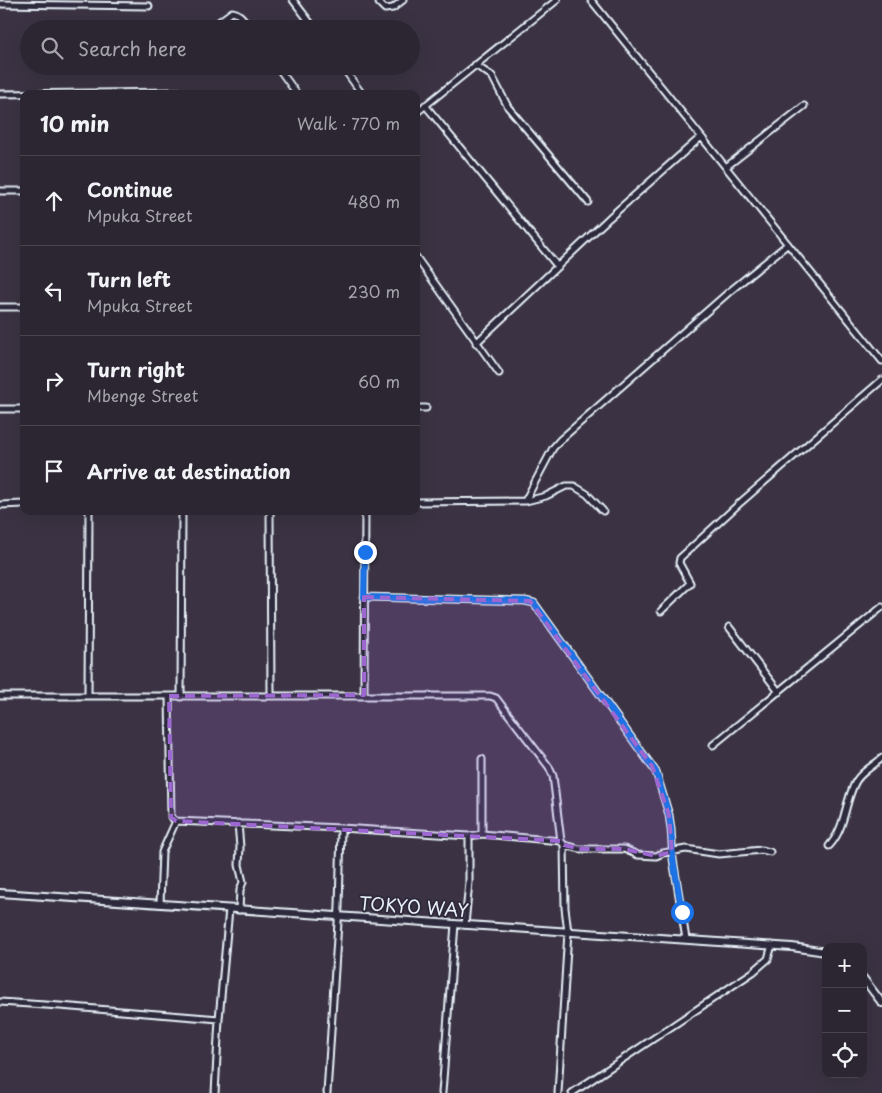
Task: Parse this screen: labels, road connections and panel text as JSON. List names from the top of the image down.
{
  "streets": {
    "street": ["TOKYO WAY"]
  },
  "page": {
    "search": "Search here",
    "heading": ["10 min", "Walk · 770 m"],
    "list": [
      ["Continue", "Mpuka Street", "480 m"],
      ["Turn left", "Mpuka Street", "230 m"],
      ["Turn right", "Mbenge Street", "60 m"],
      "Arrive at destination"
    ],
    "map_buttons": ["+", "−"]
  }
}
